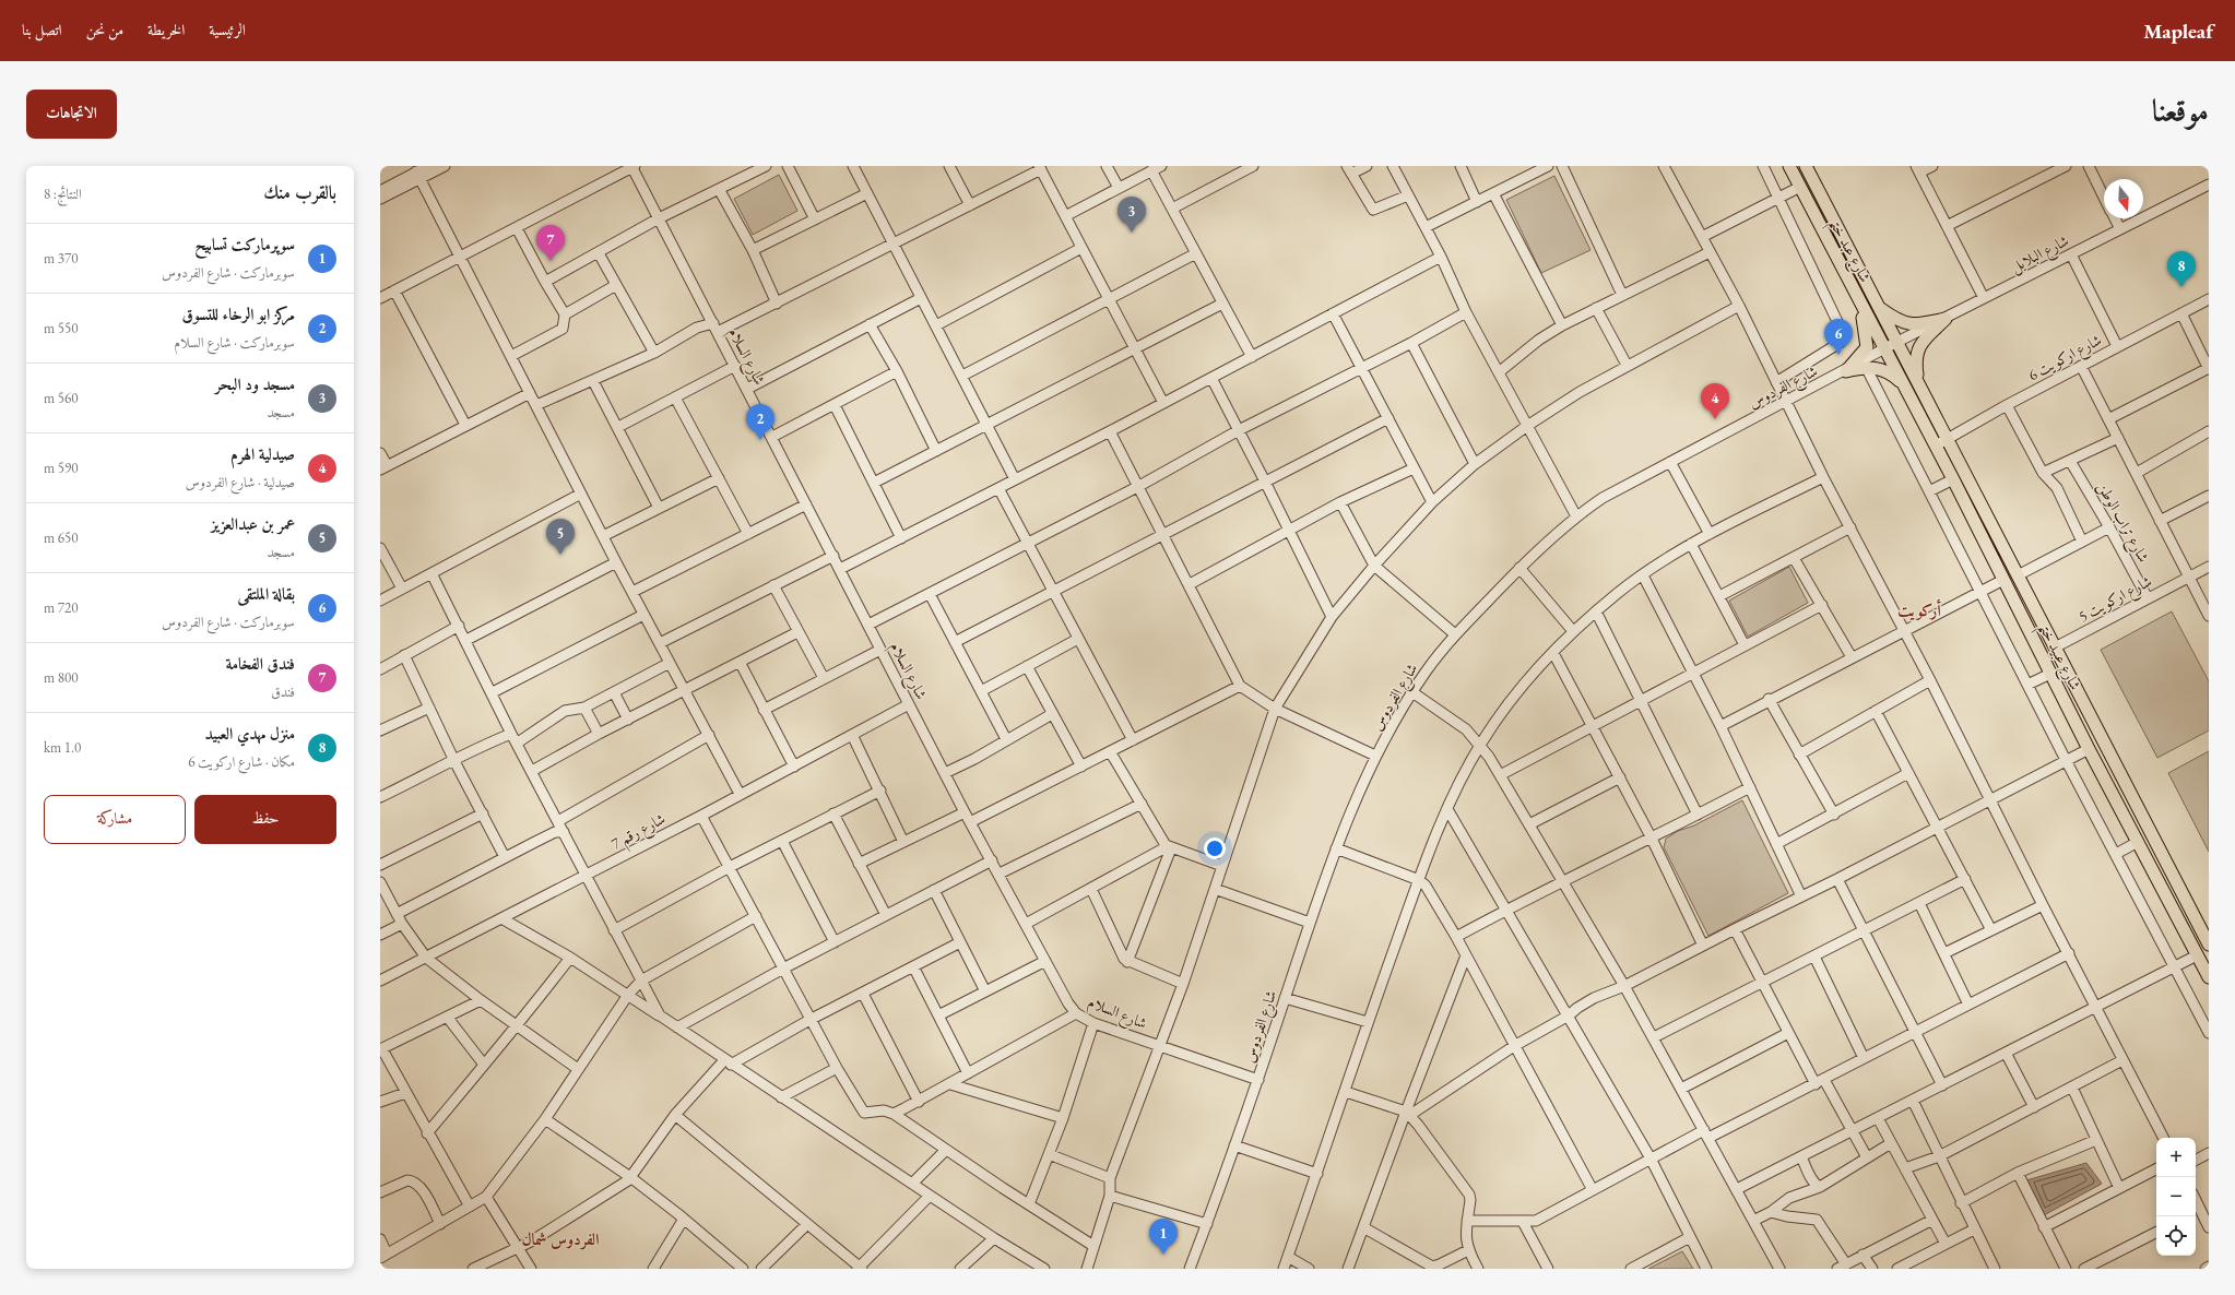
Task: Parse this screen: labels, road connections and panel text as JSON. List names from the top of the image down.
{
  "streets": {
    "main road": ["شارع عبد ختم", "شارع عبيد ختم"],
    "street": [
      "شارع البلابل",
      "شارع السلام",
      "شارع اركويت 6",
      "شارع الفردوس",
      "شارع تراب الوطن",
      "شارع اركويت 5",
      "شارع رقم 7"
    ]
  },
  "crossings": [
    ["شارع عبد ختم", "شارع البلابل"],
    ["شارع عبد ختم", "شارع الفردوس"],
    ["شارع عبد ختم", "شارع عبيد ختم"],
    ["شارع البلابل", "شارع الفردوس"],
    ["شارع البلابل", "شارع عبيد ختم"],
    ["شارع السلام", "شارع الفردوس"],
    ["شارع السلام", "شارع رقم 7"],
    ["شارع اركويت 6", "شارع عبيد ختم"],
    ["شارع الفردوس", "شارع عبيد ختم"],
    ["شارع تراب الوطن", "شارع اركويت 5"],
    ["شارع اركويت 5", "شارع عبيد ختم"]
  ],
  "districts": ["أركويت", "الفردوس شمال"],
  "north": "bottom",
  "page": {
    "header": "Mapleaf",
    "nav": [
      "الرئيسية",
      "الخريطة",
      "من نحن",
      "اتصل بنا"
    ],
    "title": "موقعنا",
    "buttons": [
      "الاتجاهات",
      ["حفظ", "مشاركة"]
    ],
    "heading": ["بالقرب منك", "النتائج: 8"],
    "pins": [
      "3",
      "7",
      "8",
      "6",
      "4",
      "2",
      "5",
      "1"
    ],
    "list": [
      {
        "mark": "1",
        "name": "سوپرمارکت تسابيح",
        "note": "سوبرماركت · شارع الفردوس",
        "value": "370 m"
      },
      {
        "mark": "2",
        "name": "مركز ابو الرخاء للتسوق",
        "note": "سوبرماركت · شارع السلام",
        "value": "550 m"
      },
      {
        "mark": "3",
        "name": "مسجد ود البحر",
        "note": "مسجد",
        "value": "560 m"
      },
      {
        "mark": "4",
        "name": "صيدلية الهرم",
        "note": "صيدلية · شارع الفردوس",
        "value": "590 m"
      },
      {
        "mark": "5",
        "name": "عمر بن عبدالعزيز",
        "note": "مسجد",
        "value": "650 m"
      },
      {
        "mark": "6",
        "name": "بقالة الملتقى",
        "note": "سوبرماركت · شارع الفردوس",
        "value": "720 m"
      },
      {
        "mark": "7",
        "name": "فندق الفخامة",
        "note": "فندق",
        "value": "800 m"
      },
      {
        "mark": "8",
        "name": "منزل مهدي العبيد",
        "note": "مكان · شارع اركويت 6",
        "value": "1.0 km"
      }
    ],
    "map_buttons": ["+", "−"]
  }
}
